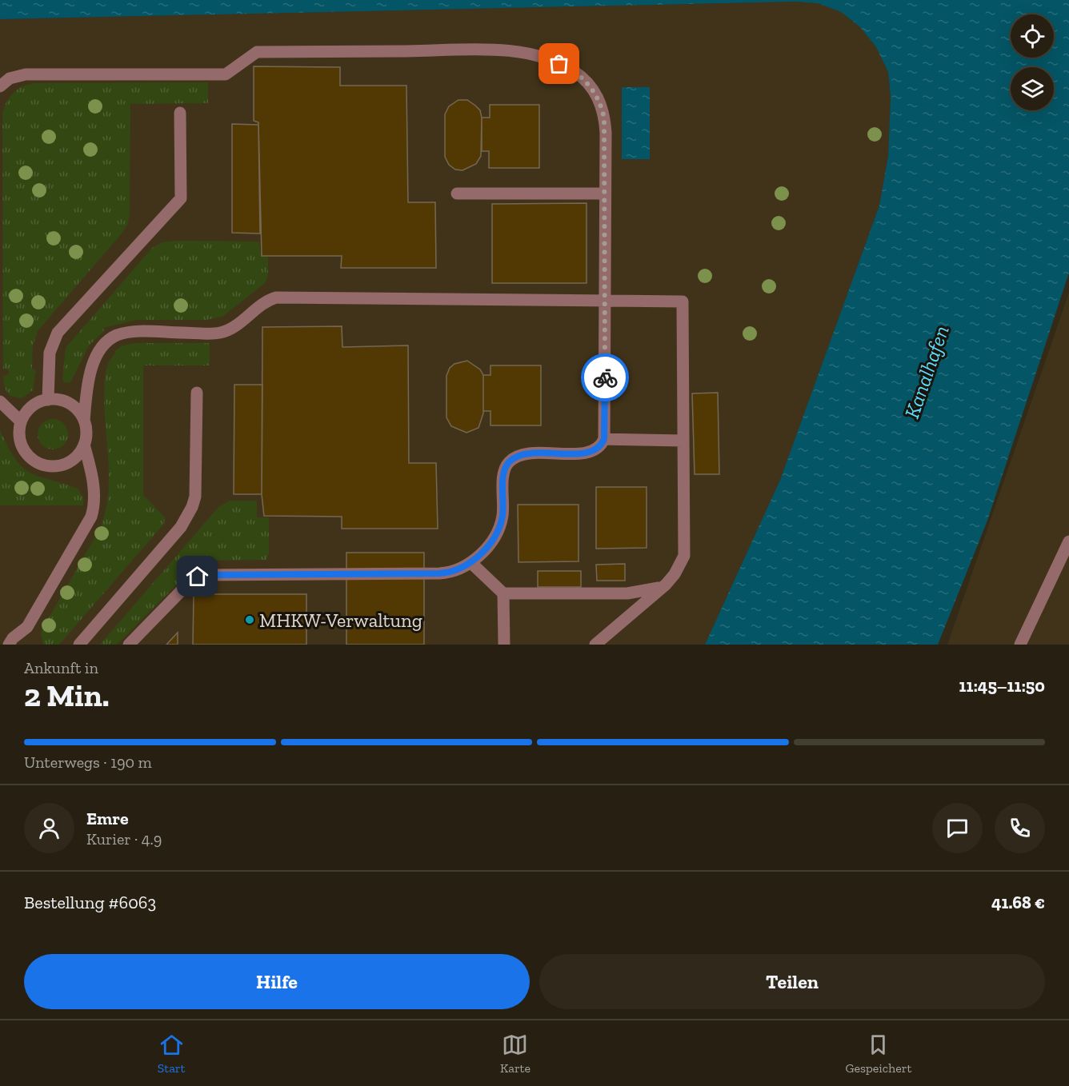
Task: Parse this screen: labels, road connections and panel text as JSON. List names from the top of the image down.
{
  "water": ["Kanalhafen"],
  "places": ["MHKW-Verwaltung"],
  "page": {
    "heading": ["2 Min.", "Ankunft in", "11:45–11:50"],
    "panel": [
      "Emre",
      "Kurier · 4.9",
      "Bestellung #6063",
      "41.68 €"
    ],
    "bar": "Unterwegs · 190 m",
    "buttons": ["Hilfe", "Teilen"],
    "tabs": ["Start", "Karte", "Gespeichert"]
  }
}
